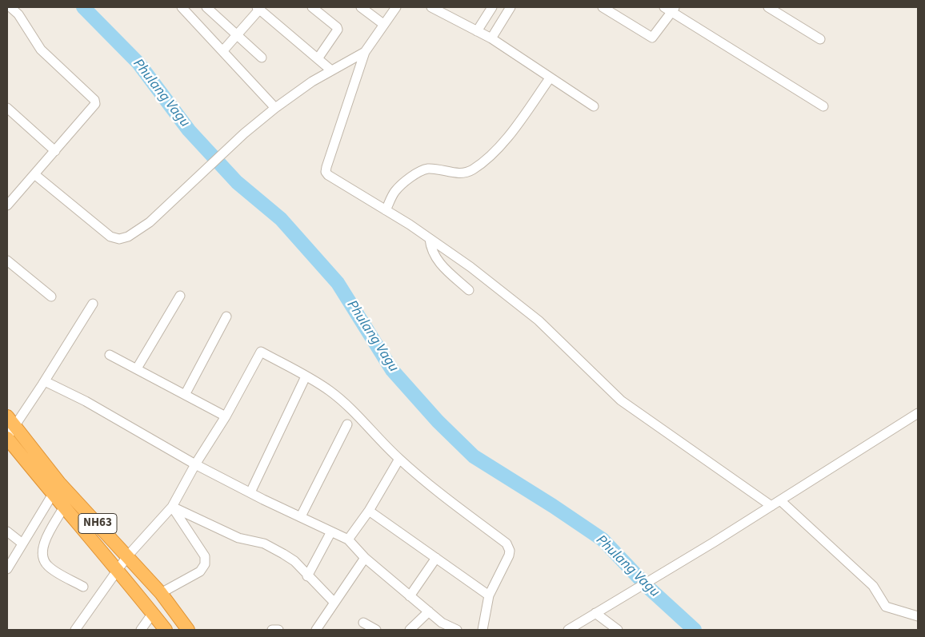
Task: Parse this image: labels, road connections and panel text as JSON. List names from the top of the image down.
{
  "streets": {
    "highway": ["NH63"]
  },
  "water": ["Phulang Vagu"]
}
